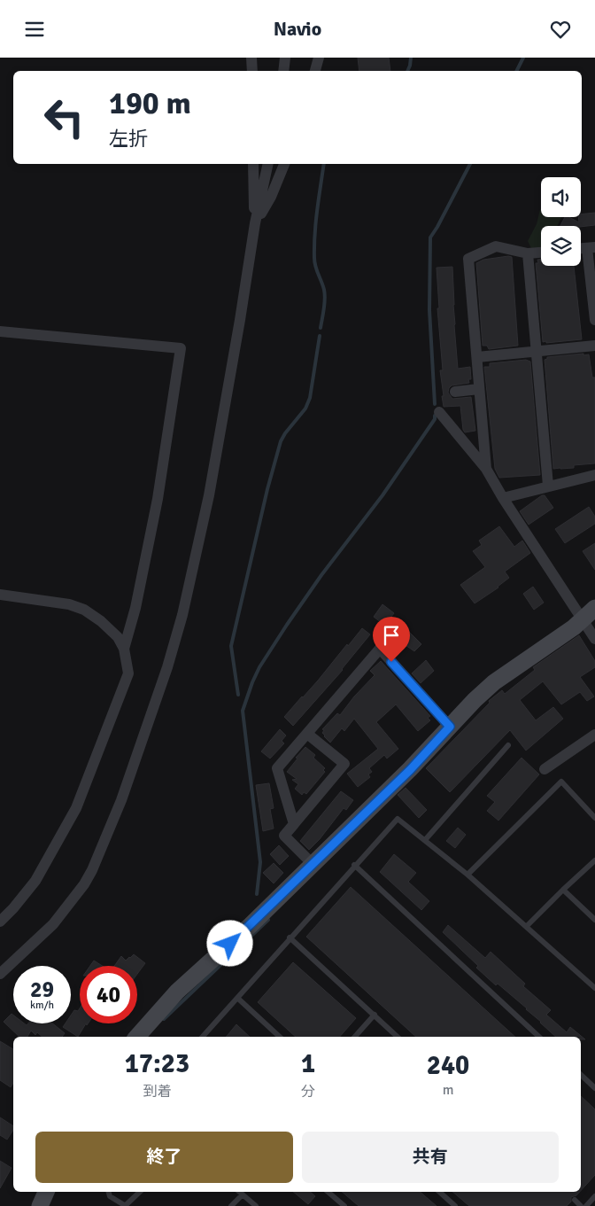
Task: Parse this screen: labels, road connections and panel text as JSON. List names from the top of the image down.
{
  "page": {
    "header": "Navio",
    "turn": ["190 m", "左折"],
    "speed": "29 km/h",
    "limit": "40",
    "eta": [
      "17:23",
      "到着",
      "1",
      "分",
      "240",
      "m"
    ],
    "buttons": ["終了", "共有"]
  }
}
